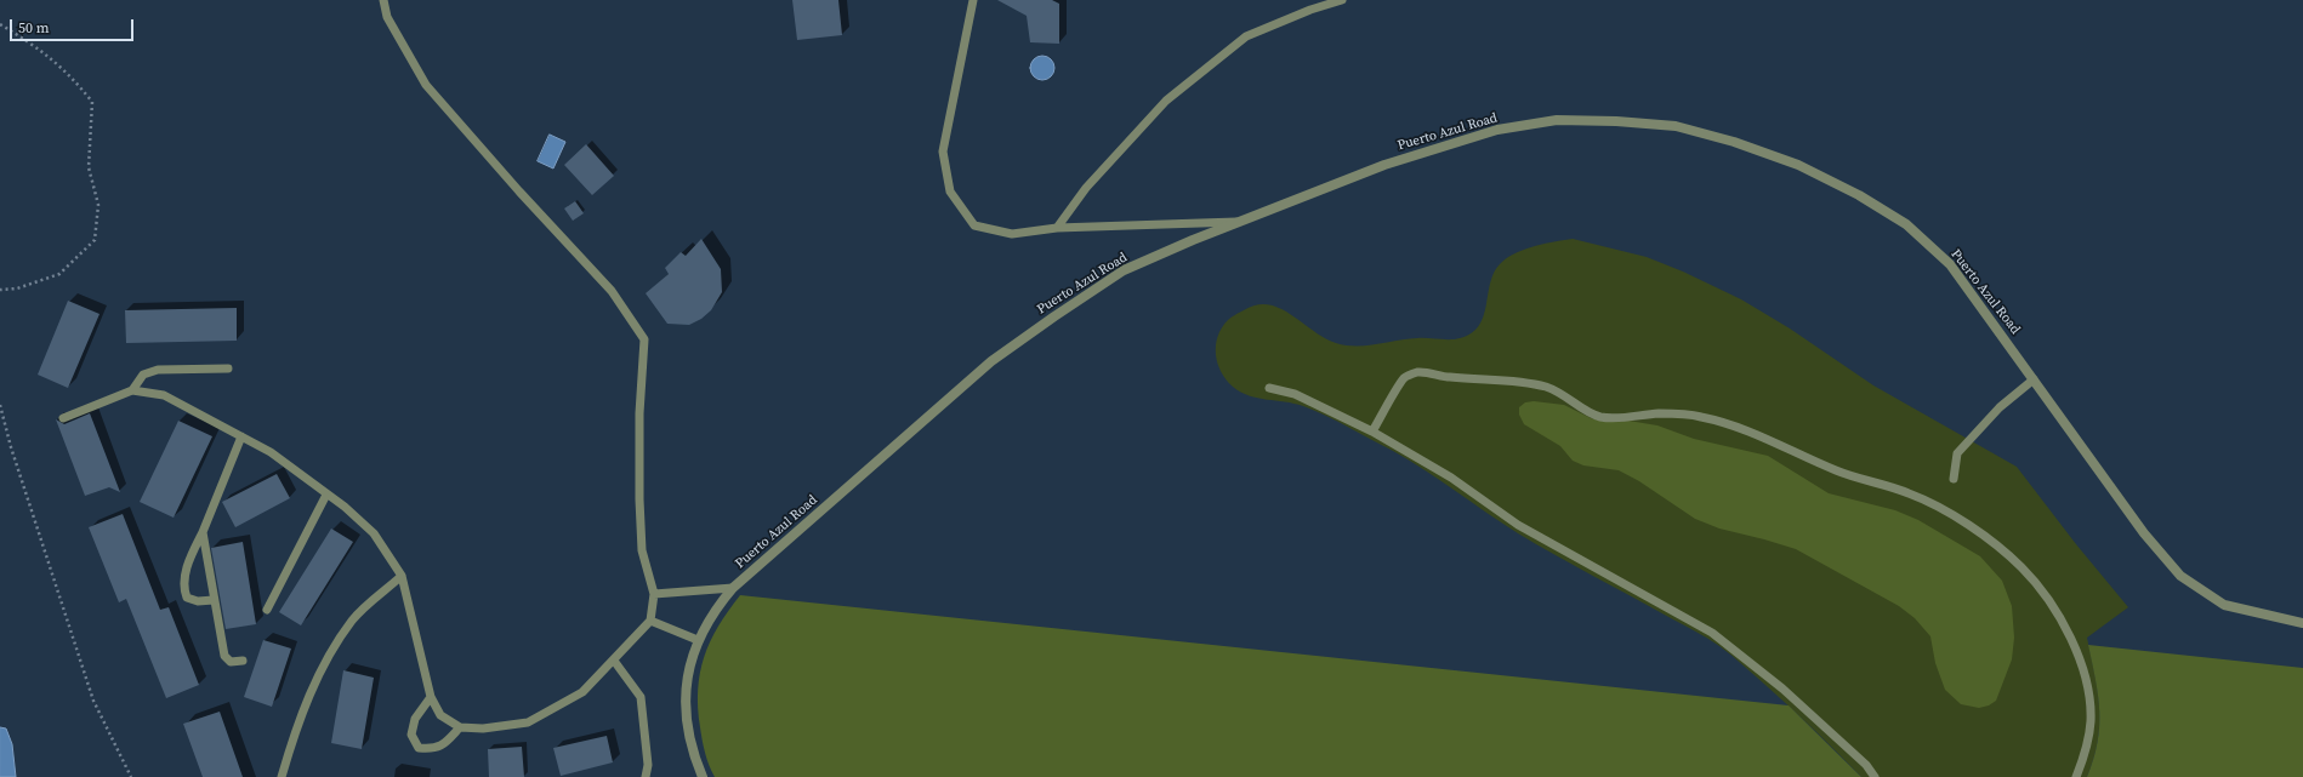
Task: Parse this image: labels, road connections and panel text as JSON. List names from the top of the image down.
{
  "streets": {
    "street": ["Puerto Azul Road"]
  },
  "scale_bar": "50 m"
}
